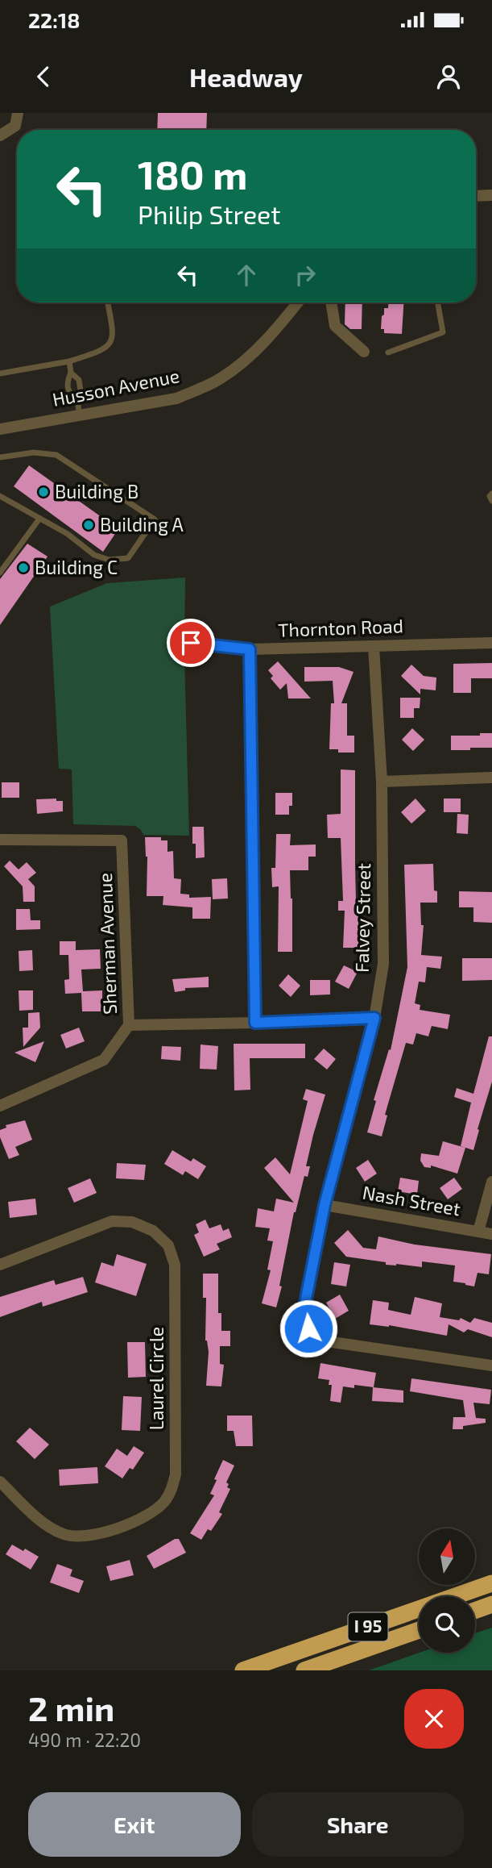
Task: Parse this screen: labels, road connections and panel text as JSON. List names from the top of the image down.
{
  "streets": {
    "highway": ["I 95"],
    "street": [
      "Husson Avenue",
      "Thornton Road",
      "Falvey Street",
      "Sherman Avenue",
      "Nash Street",
      "Laurel Circle"
    ]
  },
  "crossings": [
    ["Thornton Road", "Falvey Street"],
    ["Falvey Street", "Nash Street"]
  ],
  "places": ["Building B", "Building A", "Building C"],
  "north": "top",
  "page": {
    "status": "22:18",
    "header": "Headway",
    "turn": ["180 m", "Philip Street"],
    "heading": ["2 min", "490 m · 22:20"],
    "buttons": ["Exit", "Share"]
  }
}
